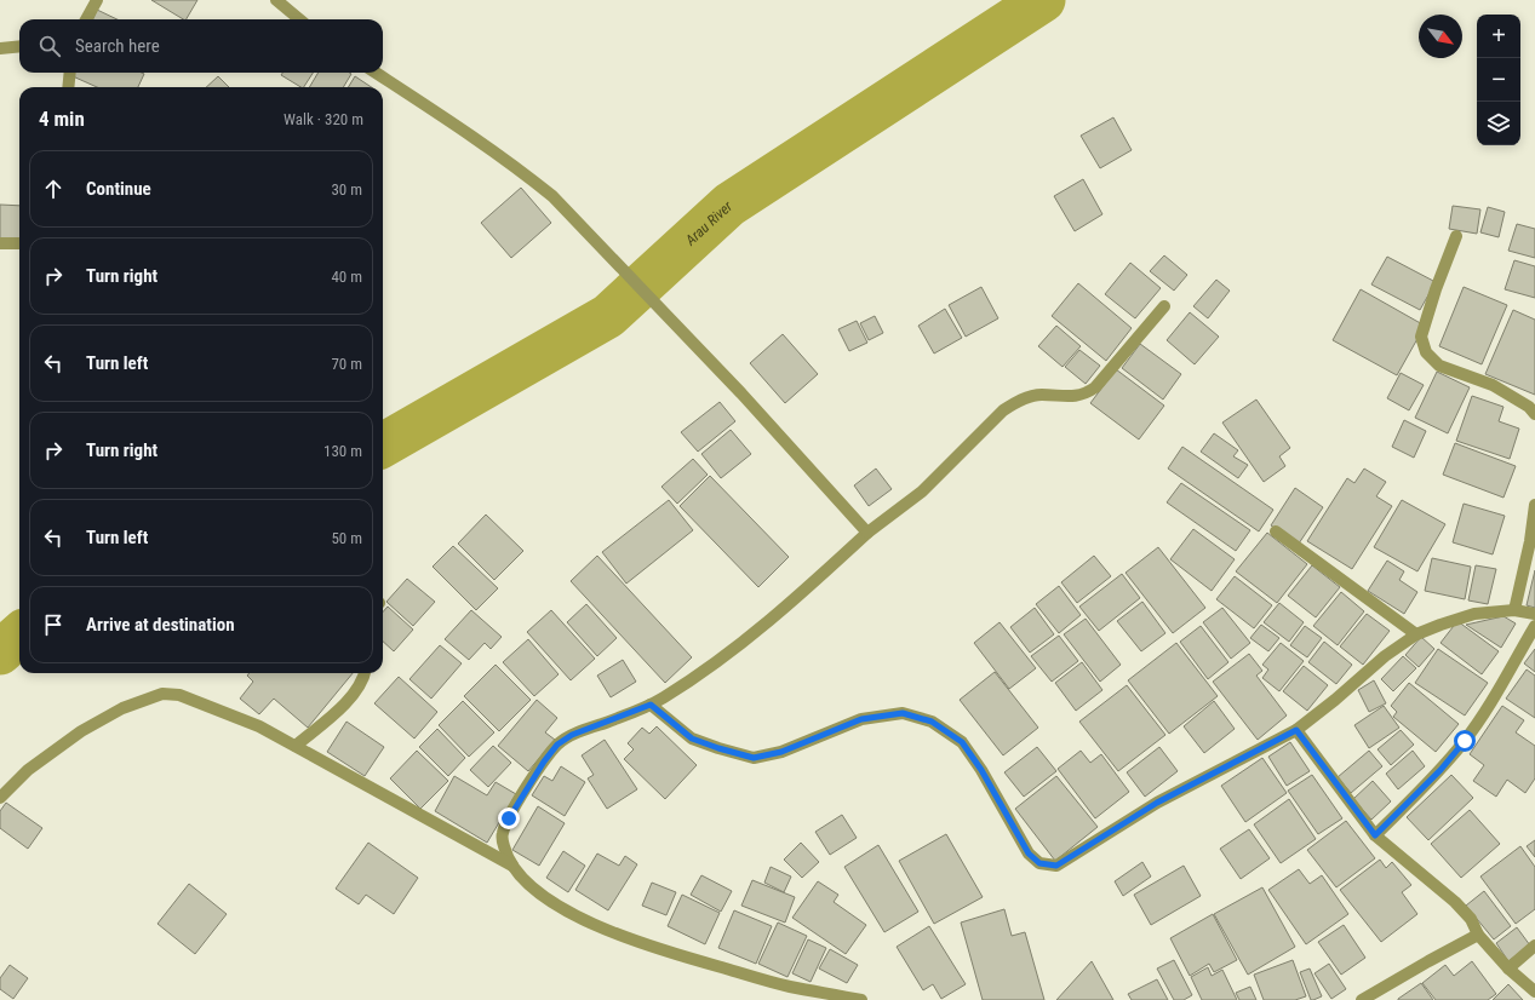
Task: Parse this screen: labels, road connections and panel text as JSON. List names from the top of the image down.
{
  "water": ["Arau River"],
  "north": "bottom right",
  "page": {
    "map_buttons": ["+", "−"],
    "search": "Search here",
    "heading": ["4 min", "Walk · 320 m"],
    "list": [
      ["Continue", "30 m"],
      ["Turn right", "40 m"],
      ["Turn left", "70 m"],
      ["Turn right", "130 m"],
      ["Turn left", "50 m"],
      "Arrive at destination"
    ]
  }
}
